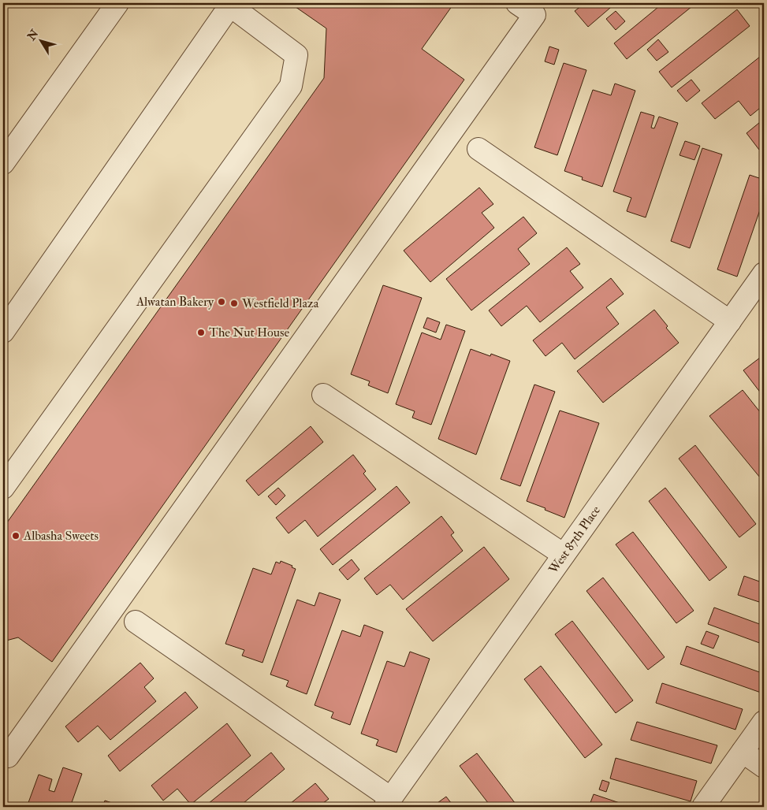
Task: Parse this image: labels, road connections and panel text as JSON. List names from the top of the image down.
{
  "streets": {
    "street": ["West 87th Place"]
  },
  "places": [
    "Alwatan Bakery",
    "Westfield Plaza",
    "The Nut House",
    "Albasha Sweets"
  ],
  "north": "top left"
}
